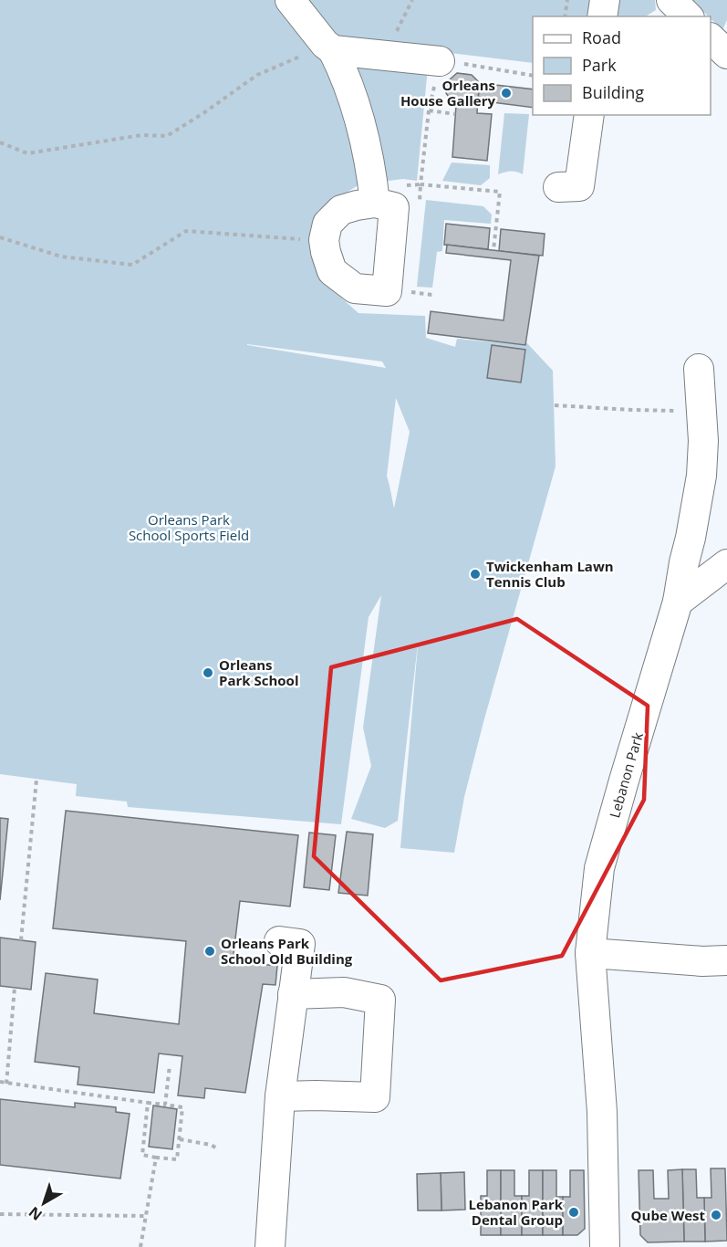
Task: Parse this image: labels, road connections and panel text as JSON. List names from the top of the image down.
{
  "streets": {
    "street": ["Lebanon Park"]
  },
  "parks": ["Orleans Park School Sports Field"],
  "places": [
    "Orleans House Gallery",
    "Twickenham Lawn Tennis Club",
    "Orleans Park School",
    "Orleans Park School Old Building",
    "Lebanon Park Dental Group",
    "Qube West"
  ],
  "legend": ["Road", "Park", "Building"],
  "north": "bottom left"
}
